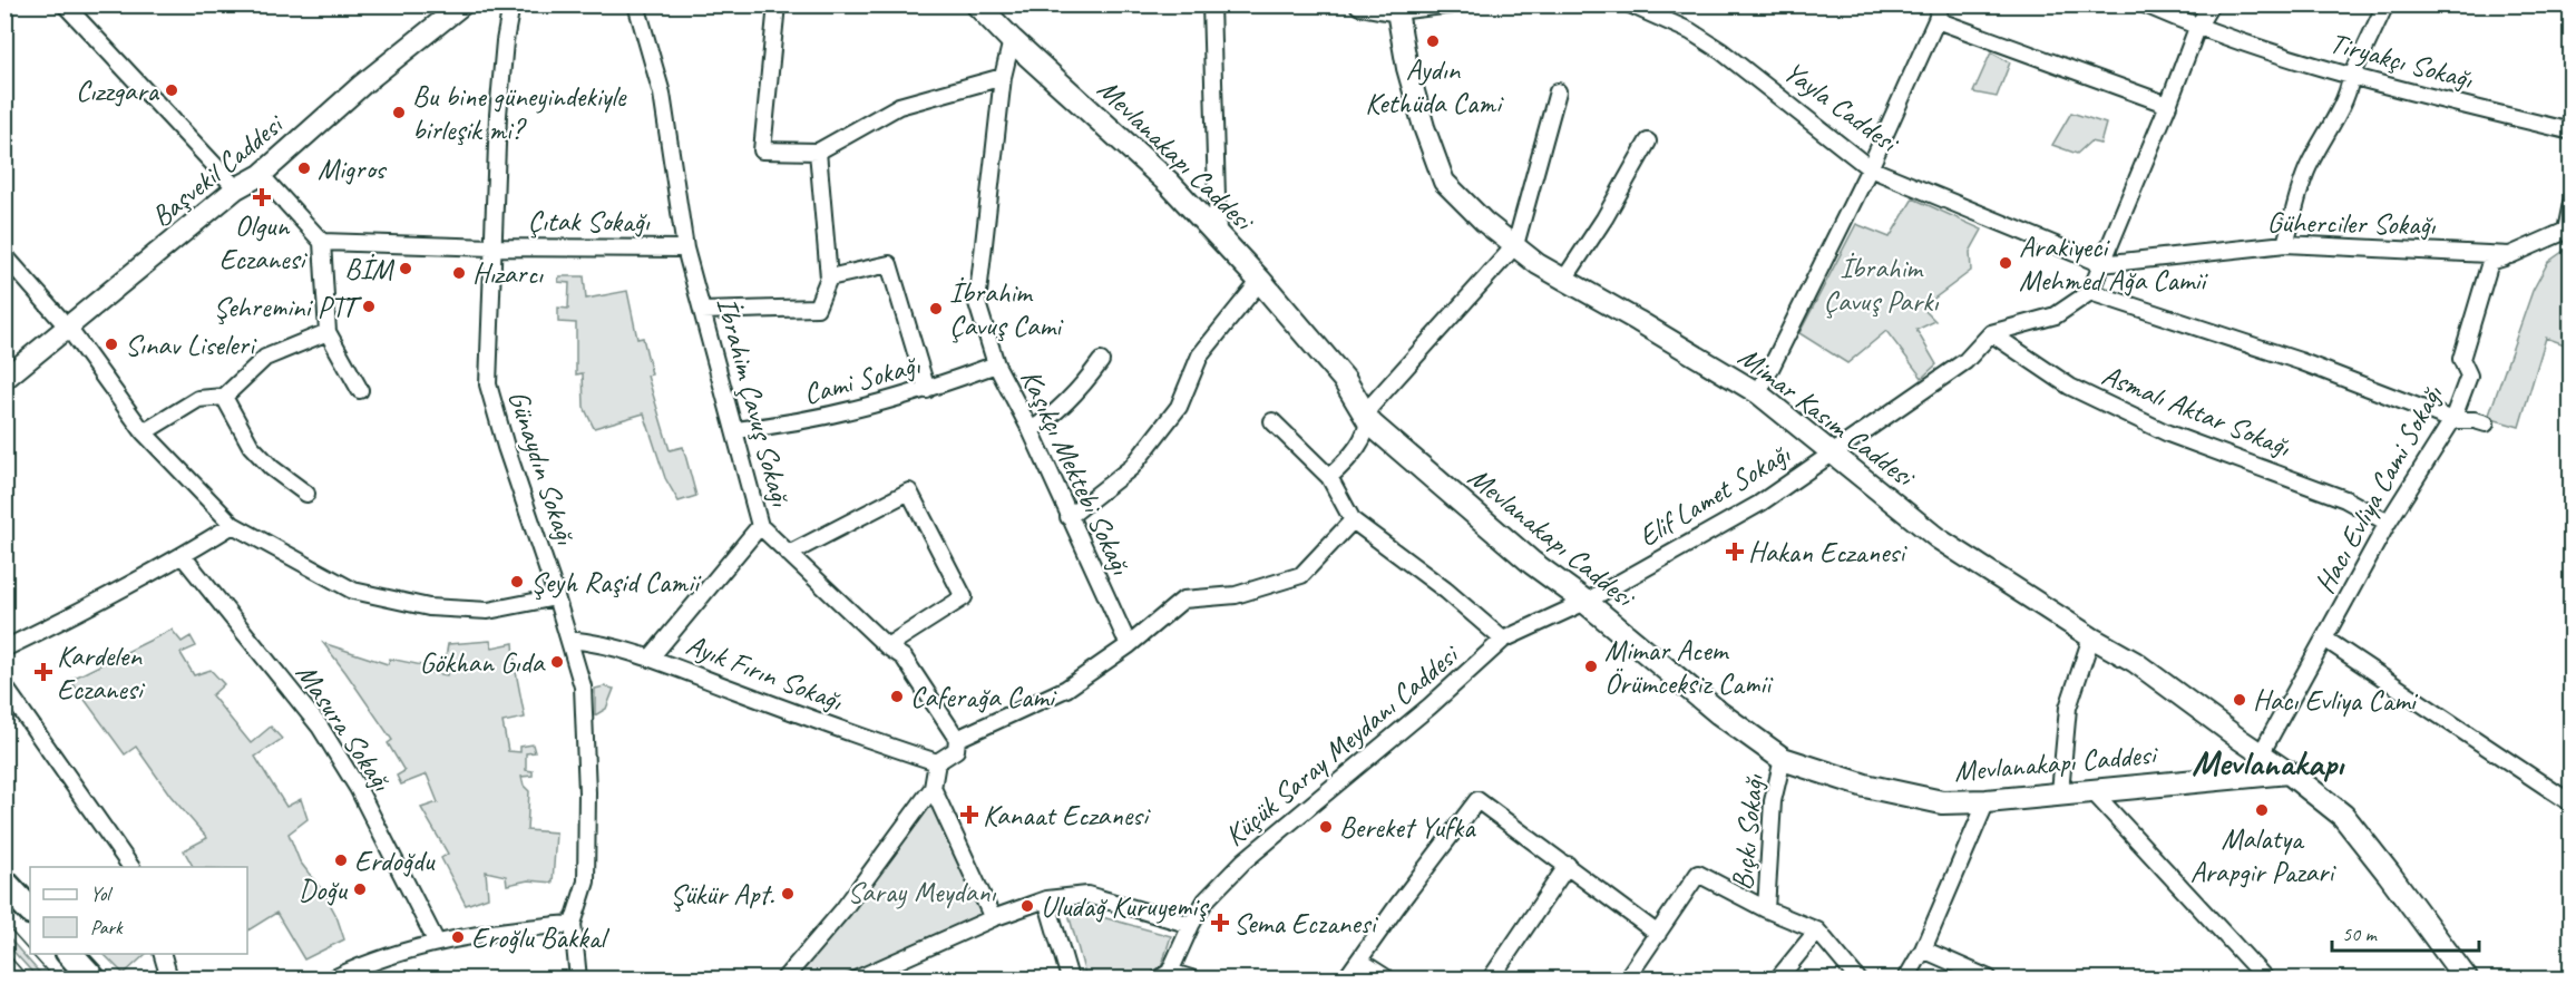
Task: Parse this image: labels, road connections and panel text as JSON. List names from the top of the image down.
{
  "streets": {
    "main road": ["Mevlanakapı Caddesi"],
    "street": [
      "Tiryakçı Sokağı",
      "Yayla Caddesi",
      "Başvekil Caddesi",
      "Çıtak Sokağı",
      "Güherciler Sokağı",
      "Cami Sokağı",
      "İbrahim Çavuş Sokağı",
      "Asmalı Aktar Sokağı",
      "Mimar Kasım Caddesi",
      "Günaydın Sokağı",
      "Kaşıkçı Mektebi Sokağı",
      "Hacı Evliya Cami Sokağı",
      "Elif Lamet Sokağı",
      "Ayık Fırın Sokağı",
      "Masura Sokağı",
      "Küçük Saray Meydanı Caddesi",
      "Bıçkı Sokağı"
    ]
  },
  "crossings": [
    ["Yayla Caddesi", "Güherciler Sokağı"],
    ["Mevlanakapı Caddesi", "Mimar Kasım Caddesi"],
    ["Mevlanakapı Caddesi", "Kaşıkçı Mektebi Sokağı"],
    ["Mevlanakapı Caddesi", "Elif Lamet Sokağı"],
    ["Mevlanakapı Caddesi", "Küçük Saray Meydanı Caddesi"],
    ["Mevlanakapı Caddesi", "Bıçkı Sokağı"],
    ["Çıtak Sokağı", "İbrahim Çavuş Sokağı"],
    ["Çıtak Sokağı", "Günaydın Sokağı"],
    ["Güherciler Sokağı", "Hacı Evliya Cami Sokağı"],
    ["Cami Sokağı", "İbrahim Çavuş Sokağı"],
    ["Cami Sokağı", "Kaşıkçı Mektebi Sokağı"],
    ["Asmalı Aktar Sokağı", "Hacı Evliya Cami Sokağı"],
    ["Asmalı Aktar Sokağı", "Elif Lamet Sokağı"],
    ["Mimar Kasım Caddesi", "Hacı Evliya Cami Sokağı"],
    ["Mimar Kasım Caddesi", "Elif Lamet Sokağı"],
    ["Günaydın Sokağı", "Ayık Fırın Sokağı"],
    ["Elif Lamet Sokağı", "Küçük Saray Meydanı Caddesi"]
  ],
  "districts": ["Mevlanakapı"],
  "parks": ["İbrahim Çavuş Parkı", "Saray Meydanı"],
  "places": {
    "other": [
      "Aydın Kethüda Cami",
      "Cızzgara",
      "Bu bine güneyindekiyle birleşik mi?",
      "Migros",
      "Arakiyeci Mehmed Ağa Camii",
      "BİM",
      "Hızarcı",
      "Şehremini PTT",
      "İbrahim Çavuş Cami",
      "Sınav Liseleri",
      "Şeyh Raşid Camii",
      "Gökhan Gıda",
      "Mimar Acem Örümceksiz Camii",
      "Caferağa Cami",
      "Hacı Evliya Cami",
      "Malatya Arapgir Pazari",
      "Bereket Yufka",
      "Erdoğdu",
      "Doğu",
      "Şükür Apt.",
      "Uludağ Kuruyemiş",
      "Eroğlu Bakkal"
    ],
    "health": [
      "Olgun Eczanesi",
      "Hakan Eczanesi",
      "Kardelen Eczanesi",
      "Kanaat Eczanesi",
      "Sema Eczanesi"
    ]
  },
  "legend": ["Yol", "Park"],
  "scale_bar": "50 m"
}
